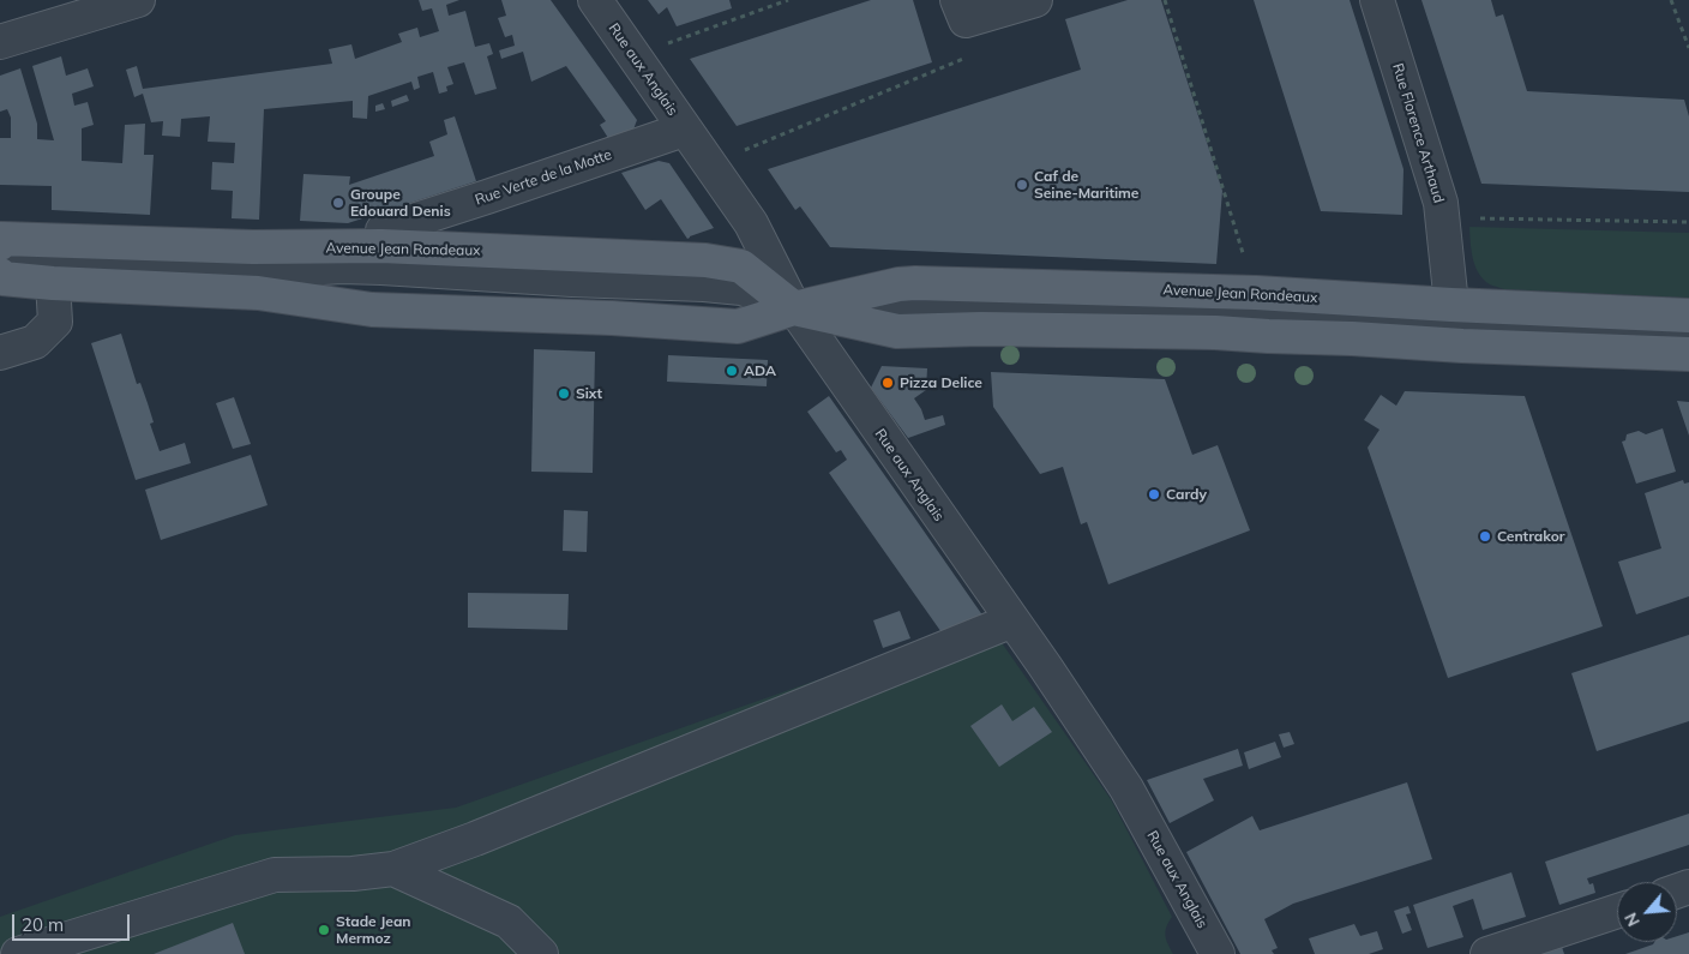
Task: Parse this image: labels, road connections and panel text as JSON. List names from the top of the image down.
{
  "streets": {
    "main road": ["Avenue Jean Rondeaux"],
    "street": ["Rue aux Anglais", "Rue Florence Arthaud", "Rue Verte de la Motte"]
  },
  "crossings": [
    ["Rue aux Anglais", "Rue Verte de la Motte"],
    ["Rue aux Anglais", "Avenue Jean Rondeaux"],
    ["Rue Florence Arthaud", "Avenue Jean Rondeaux"],
    ["Rue Verte de la Motte", "Avenue Jean Rondeaux"]
  ],
  "places": [
    "Caf de Seine-Maritime",
    "Groupe Edouard Denis",
    "ADA",
    "Pizza Delice",
    "Sixt",
    "Cardy",
    "Centrakor",
    "Stade Jean Mermoz"
  ],
  "scale_bar": "20 m",
  "north": "bottom left"
}
